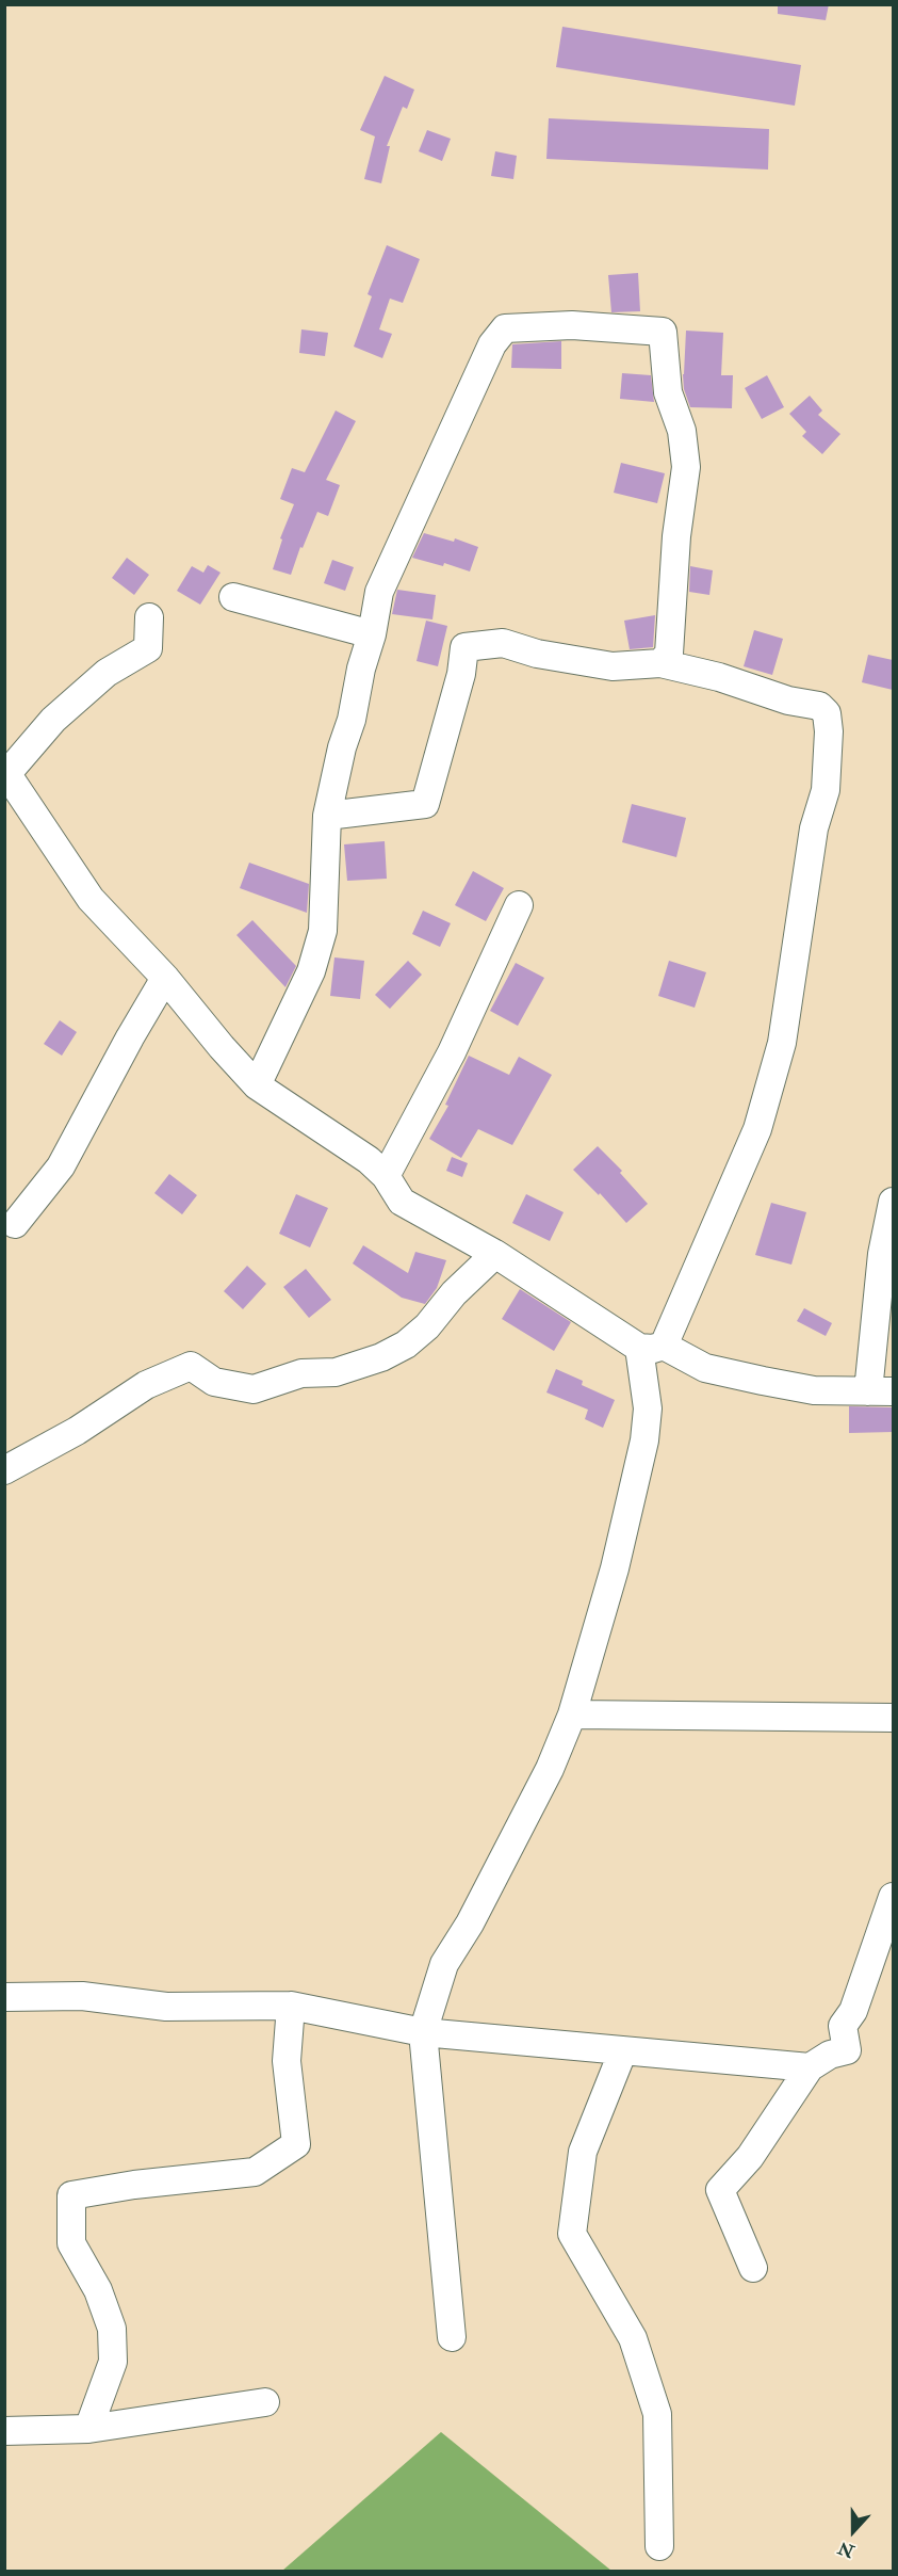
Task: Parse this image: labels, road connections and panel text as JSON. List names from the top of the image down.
{
  "north": "bottom"
}
